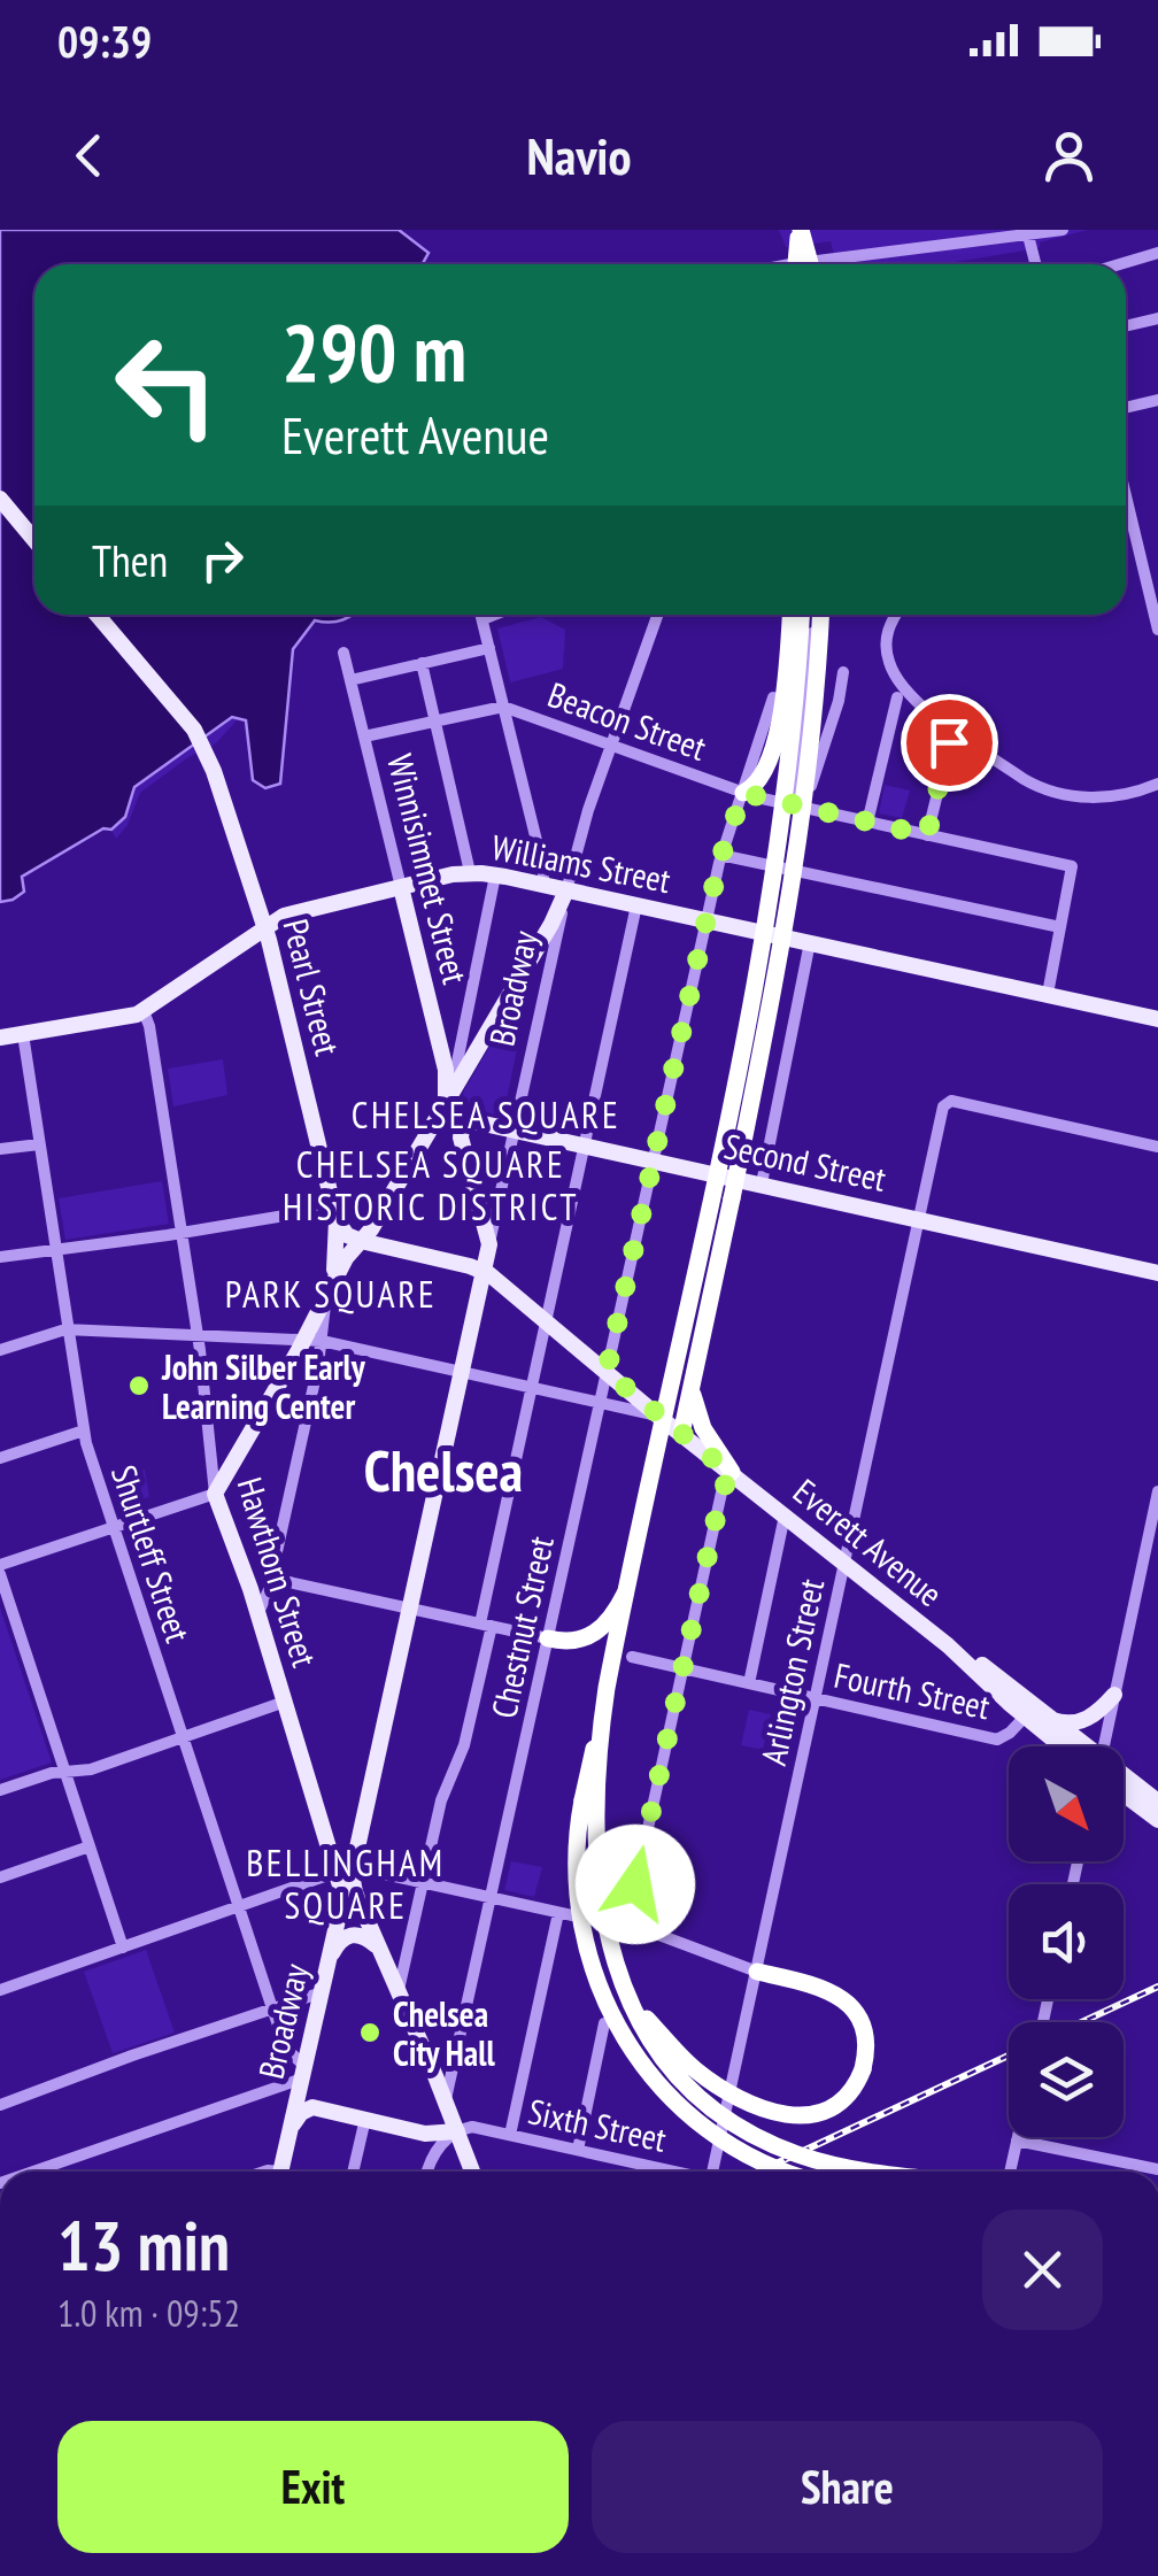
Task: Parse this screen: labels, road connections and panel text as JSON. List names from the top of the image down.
{
  "streets": {
    "main road": [
      "Williams Street",
      "Winnisimmet Street",
      "Pearl Street",
      "Broadway",
      "Second Street",
      "Everett Avenue",
      "Hawthorn Street"
    ],
    "street": [
      "Beacon Street",
      "Shurtleff Street",
      "Chestnut Street",
      "Arlington Street",
      "Fourth Street",
      "Sixth Street"
    ]
  },
  "crossings": [
    ["Beacon Street", "Winnisimmet Street"],
    ["Beacon Street", "Broadway"],
    ["Beacon Street", "Chestnut Street"],
    ["Williams Street", "Winnisimmet Street"],
    ["Williams Street", "Pearl Street"],
    ["Williams Street", "Broadway"],
    ["Williams Street", "Hawthorn Street"],
    ["Williams Street", "Chestnut Street"],
    ["Broadway", "Second Street"],
    ["Broadway", "Everett Avenue"],
    ["Broadway", "Shurtleff Street"],
    ["Broadway", "Hawthorn Street"],
    ["Second Street", "Chestnut Street"],
    ["Second Street", "Arlington Street"],
    ["Everett Avenue", "Chestnut Street"],
    ["Everett Avenue", "Arlington Street"],
    ["Everett Avenue", "Fourth Street"],
    ["Hawthorn Street", "Chestnut Street"],
    ["Hawthorn Street", "Sixth Street"],
    ["Arlington Street", "Fourth Street"]
  ],
  "districts": [
    "CHELSEA SQUARE",
    "CHELSEA SQUARE HISTORIC DISTRICT",
    "PARK SQUARE",
    "Chelsea",
    "BELLINGHAM SQUARE"
  ],
  "places": ["John Silber Early Learning Center", "Chelsea City Hall"],
  "north": "bottom right",
  "page": {
    "status": "09:39",
    "header": "Navio",
    "turn": ["290 m", "Everett Avenue"],
    "then": "Then",
    "heading": ["13 min", "1.0 km · 09:52"],
    "buttons": ["Exit", "Share"]
  }
}
